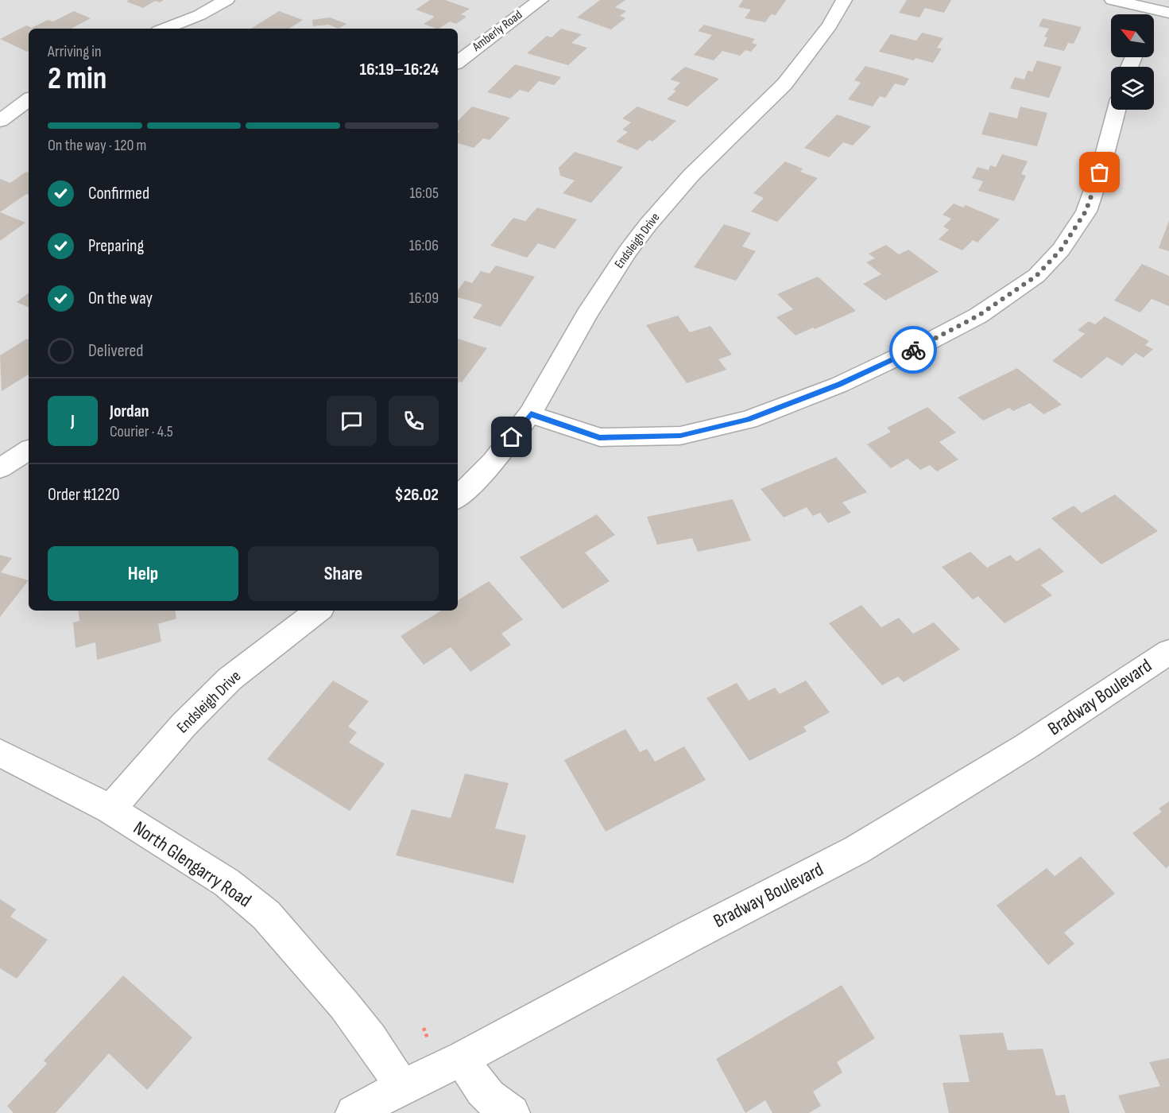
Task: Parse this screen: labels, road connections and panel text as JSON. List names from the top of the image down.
{
  "streets": {
    "street": [
      "Amberly Road",
      "Endsleigh Drive",
      "Bradway Boulevard",
      "North Glengarry Road"
    ]
  },
  "crossings": [
    ["Endsleigh Drive", "North Glengarry Road"],
    ["Bradway Boulevard", "North Glengarry Road"]
  ],
  "north": "top left",
  "page": {
    "heading": ["2 min", "Arriving in", "16:19–16:24"],
    "panel": [
      "Jordan",
      "Courier · 4.5",
      "Order #1220",
      "$26.02"
    ],
    "bar": "On the way · 120 m",
    "list": [
      ["Confirmed", "16:05"],
      ["Preparing", "16:06"],
      ["On the way", "16:09"],
      "Delivered"
    ],
    "round": "J",
    "buttons": ["Help", "Share"]
  }
}
